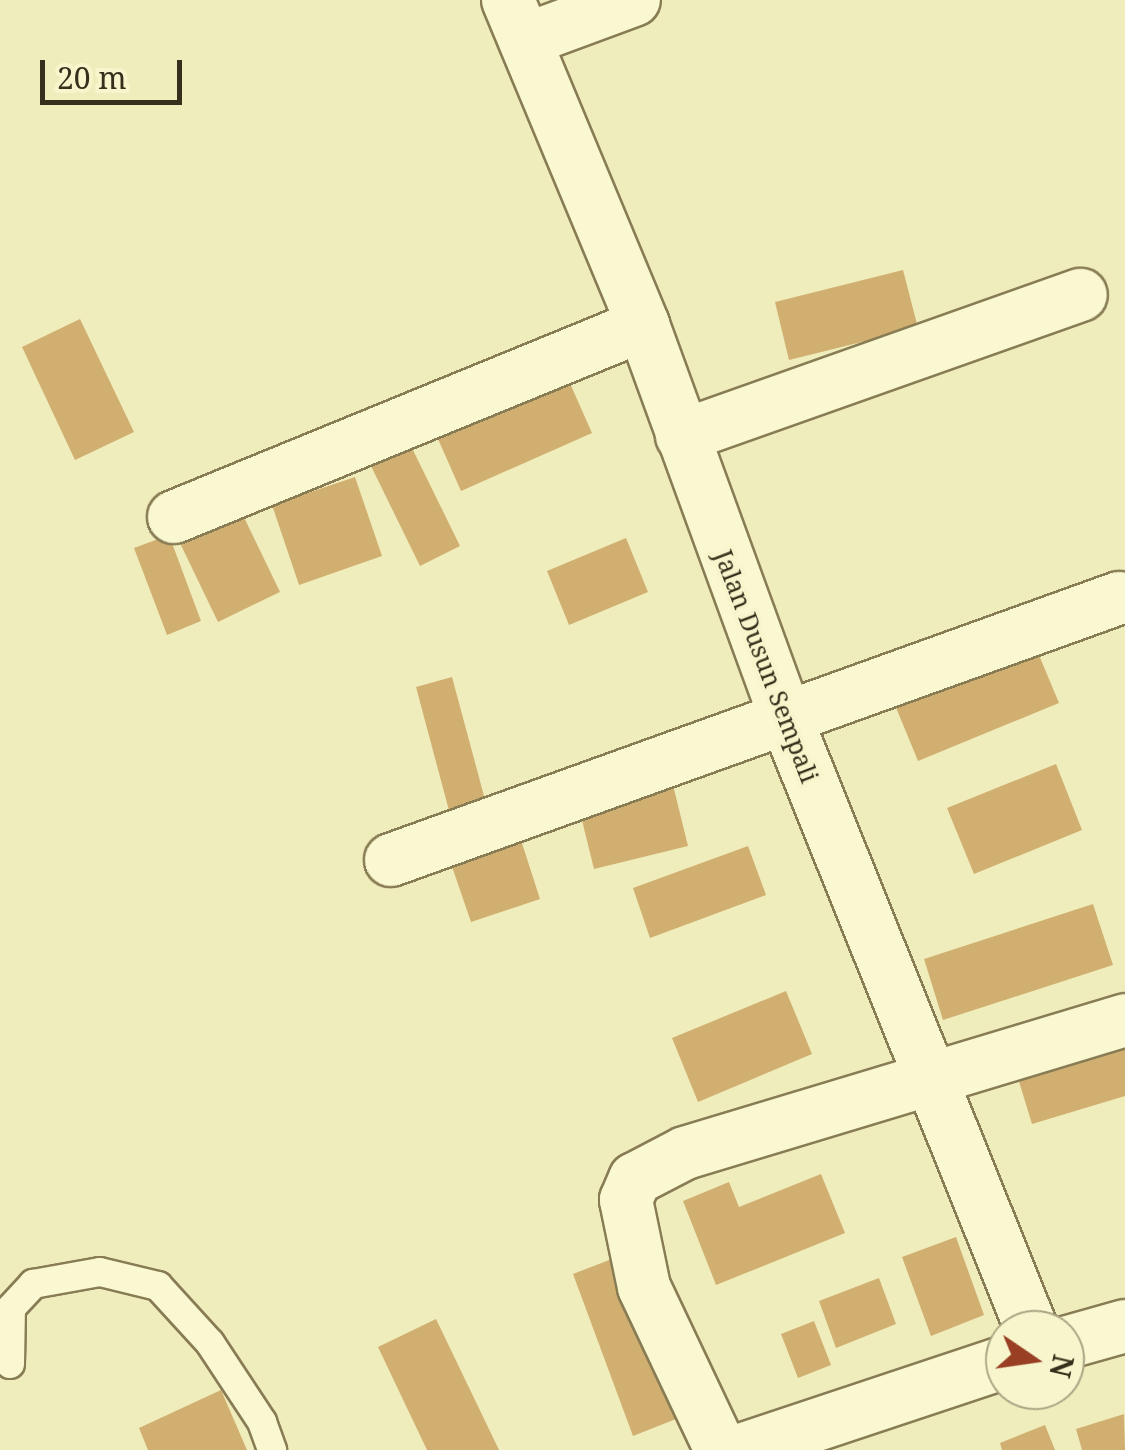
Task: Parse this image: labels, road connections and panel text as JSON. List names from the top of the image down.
{
  "streets": {
    "street": ["Jalan Dusun Sempali"]
  },
  "scale_bar": "20 m",
  "north": "right"
}
